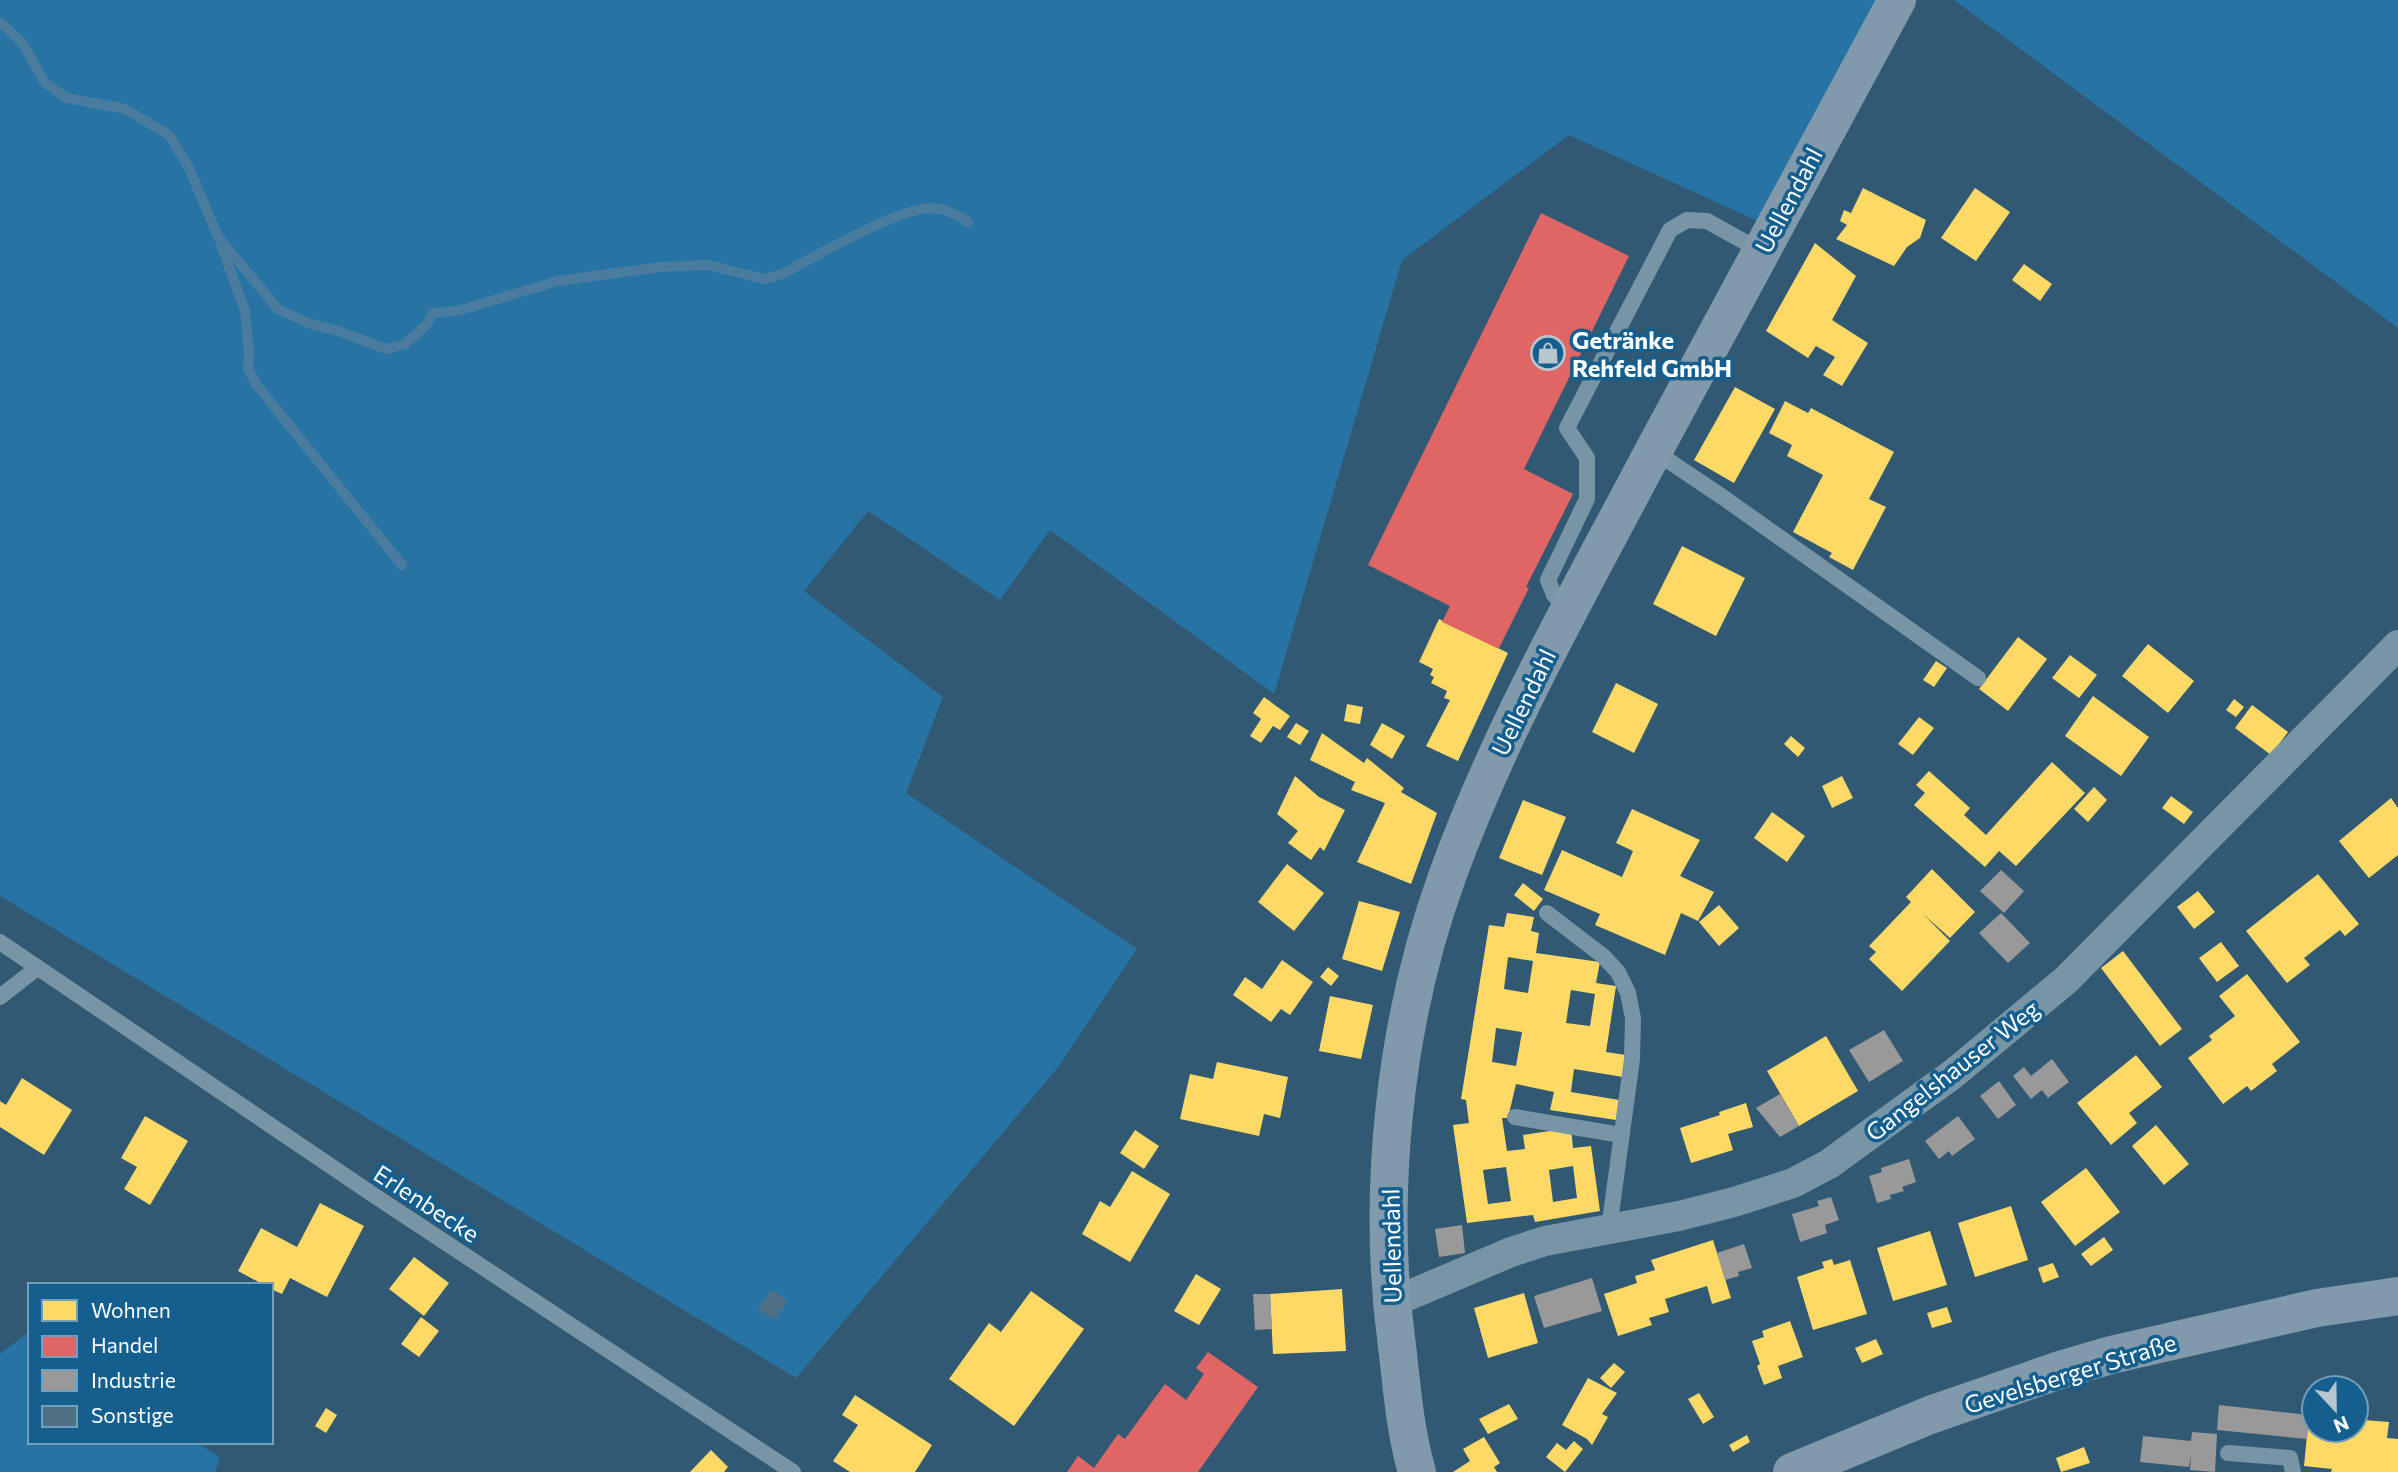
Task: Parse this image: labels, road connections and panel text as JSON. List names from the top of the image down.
{
  "streets": {
    "main road": ["Uellendahl", "Gevelsberger Straße"],
    "street": ["Gangelshauser Weg"],
    "lane": ["Erlenbecke"]
  },
  "crossings": [
    ["Uellendahl", "Gangelshauser Weg"]
  ],
  "places": {
    "shop": ["Getränke Rehfeld GmbH"]
  },
  "legend": [
    "Wohnen",
    "Handel",
    "Industrie",
    "Sonstige"
  ],
  "north": "bottom"
}
